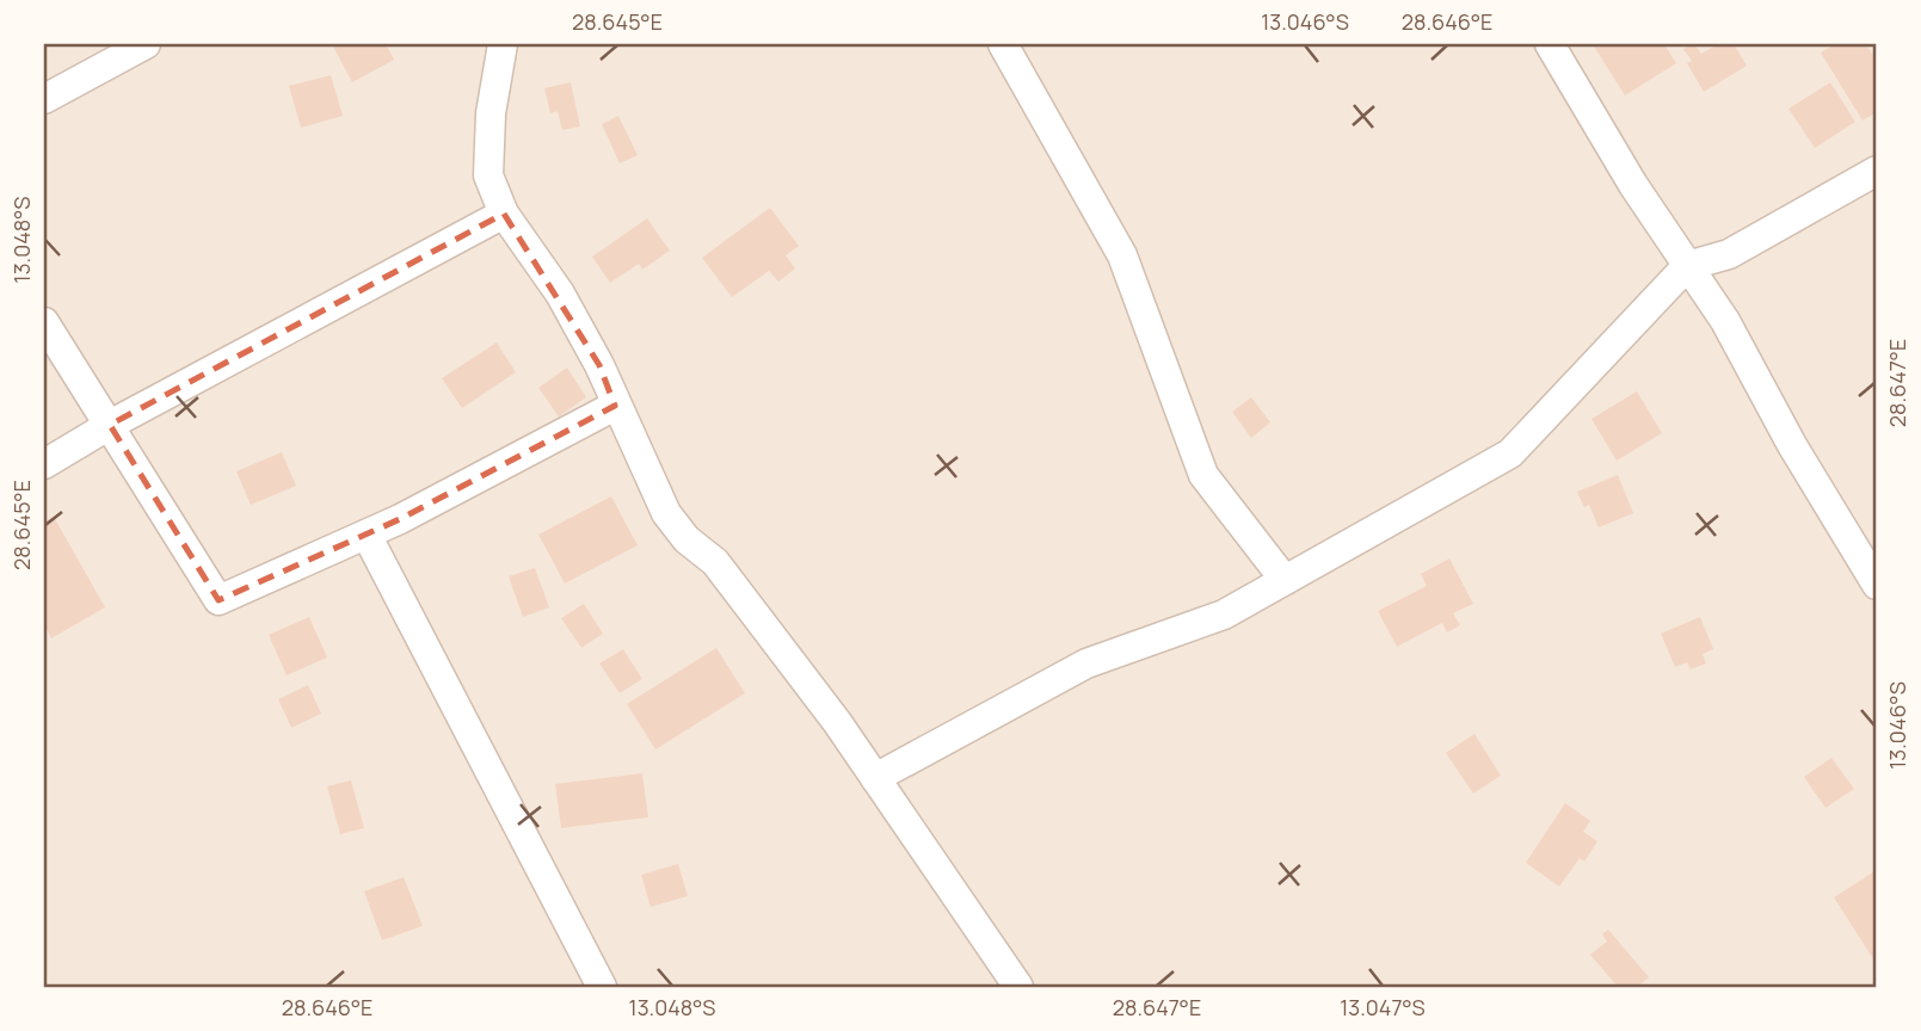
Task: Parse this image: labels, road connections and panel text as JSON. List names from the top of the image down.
{
  "coordinates": [
    "28.645°E",
    "13.046°S",
    "28.646°E",
    "13.048°S",
    "28.647°E",
    "13.047°S"
  ]
}
